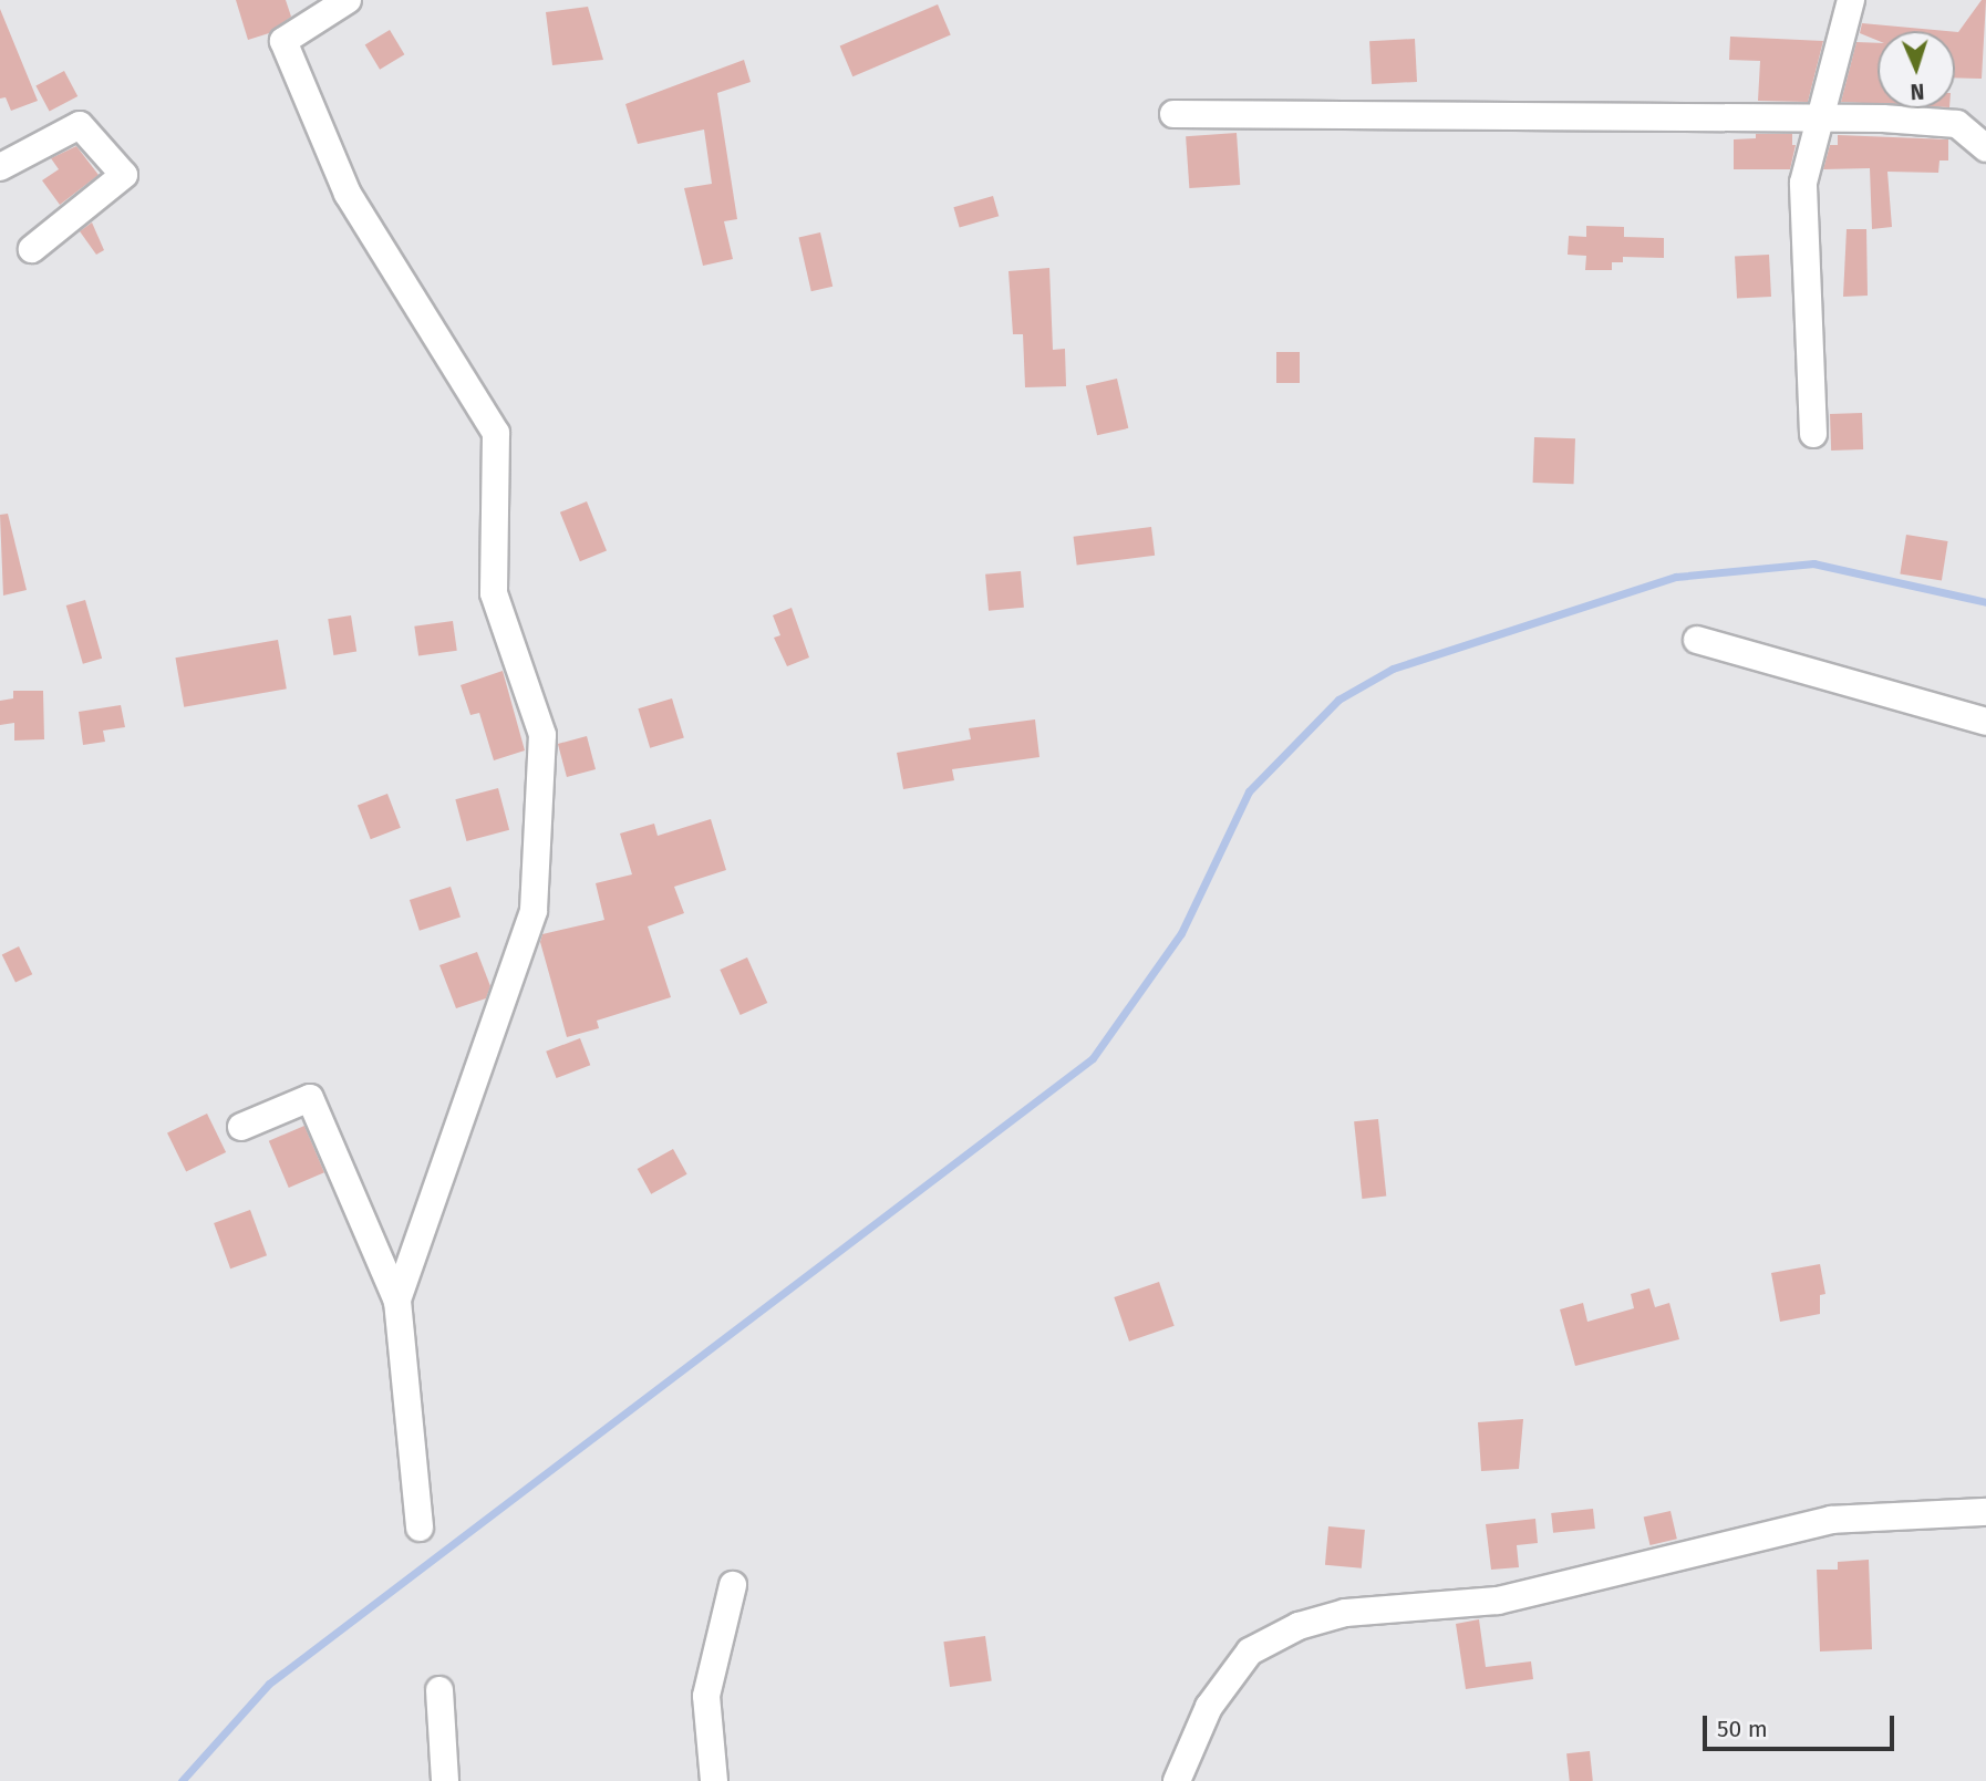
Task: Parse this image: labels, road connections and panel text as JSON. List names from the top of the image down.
{
  "scale_bar": "50 m",
  "north": "bottom"
}
